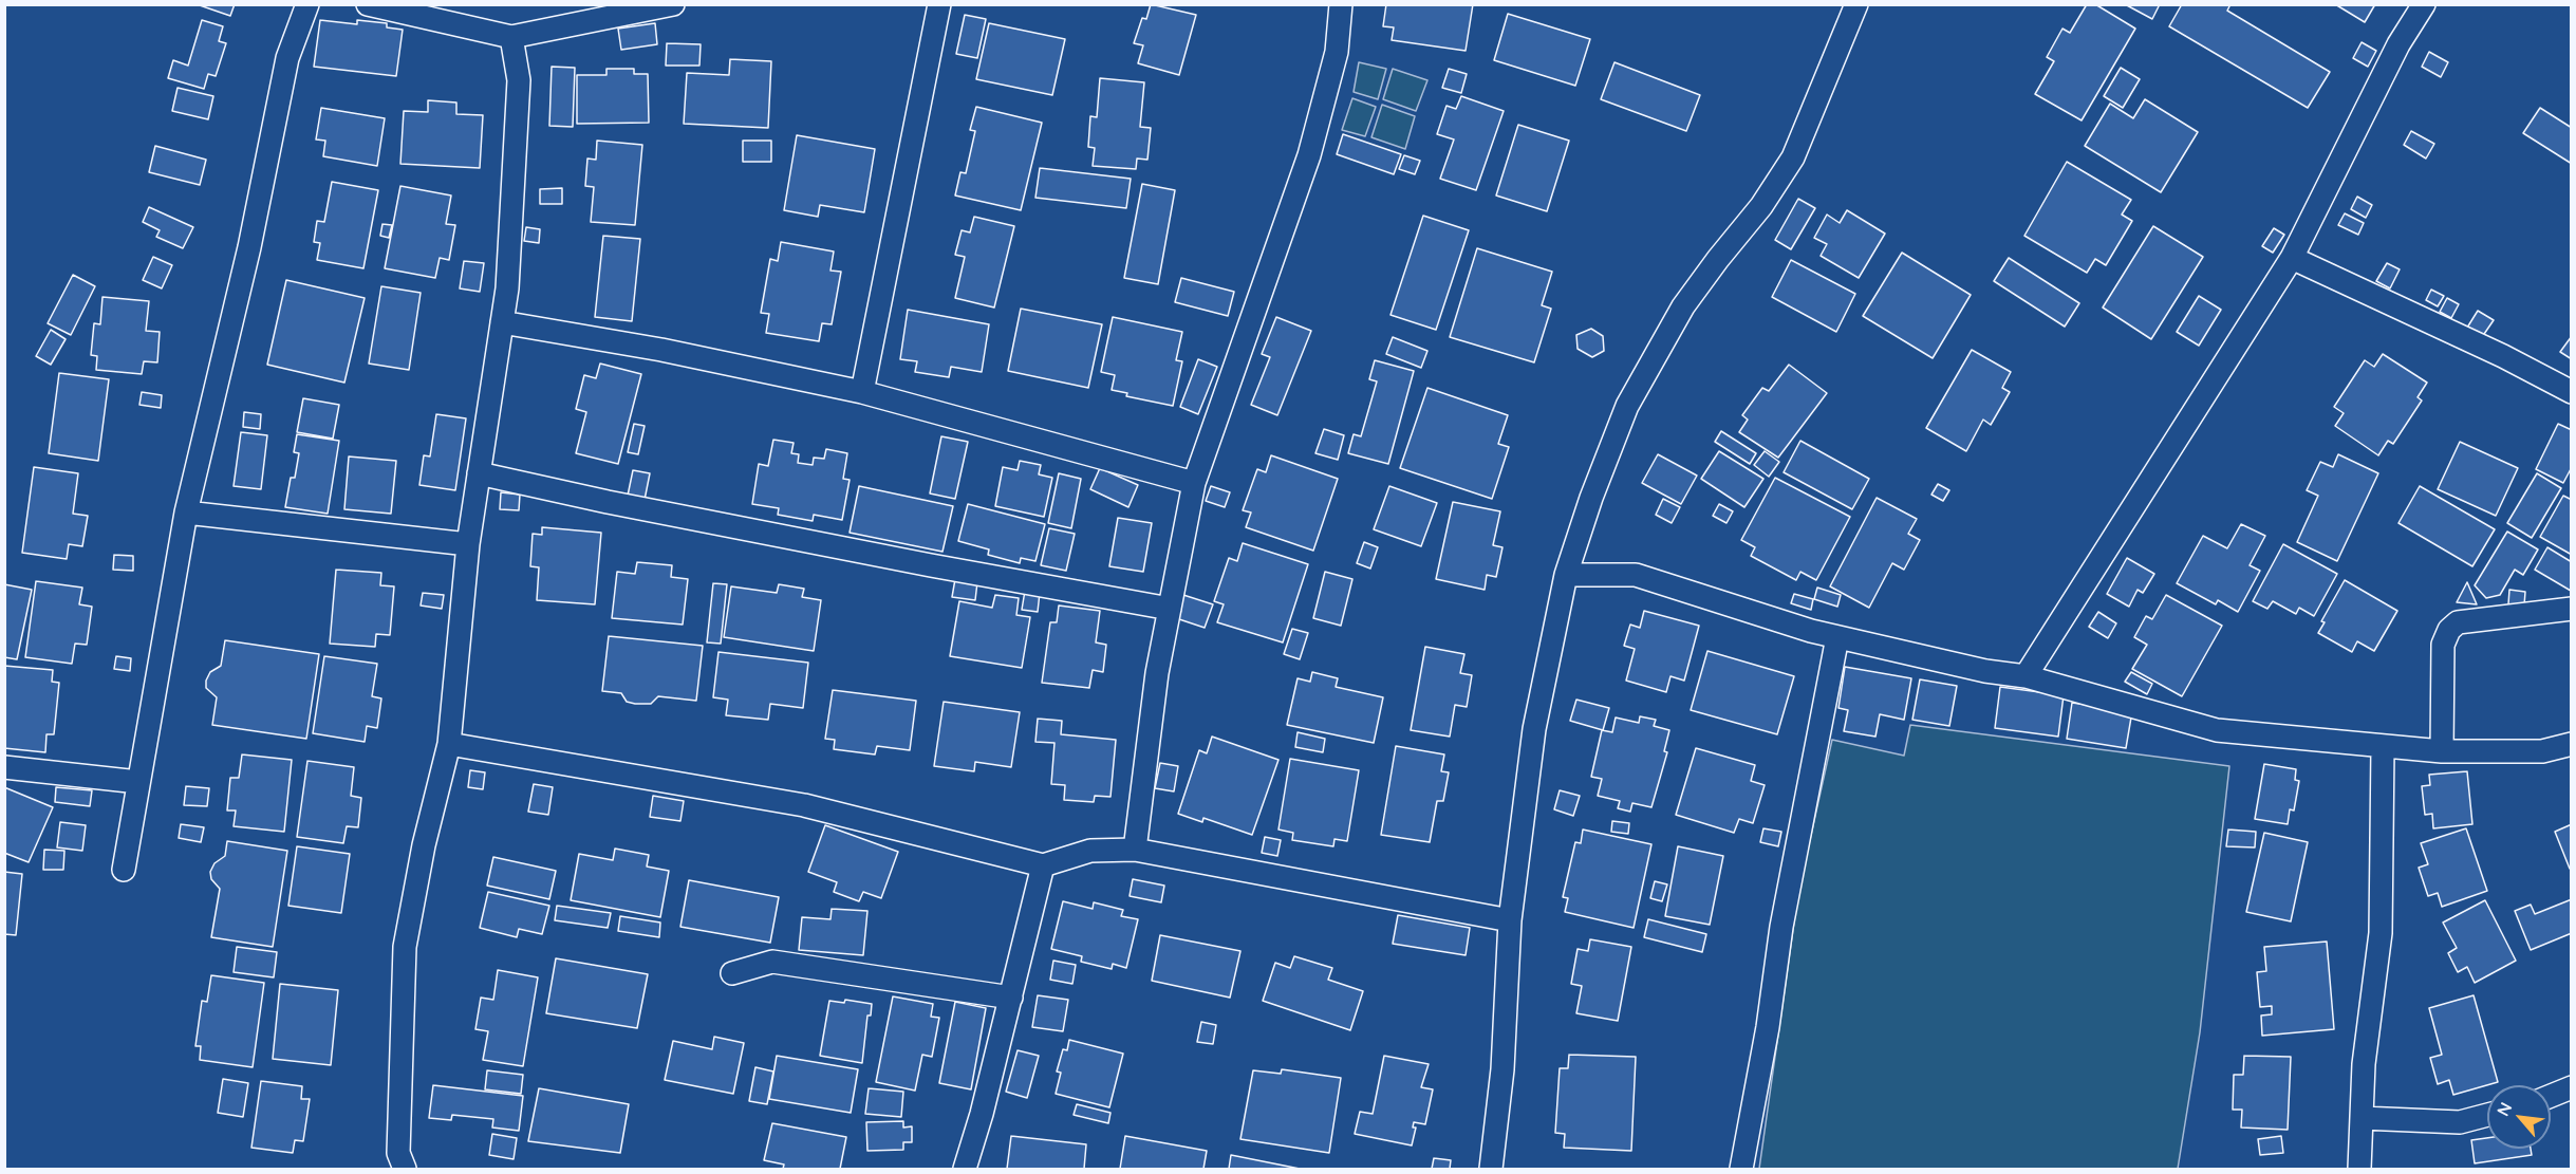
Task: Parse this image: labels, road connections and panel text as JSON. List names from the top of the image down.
{
  "north": "top left"
}
